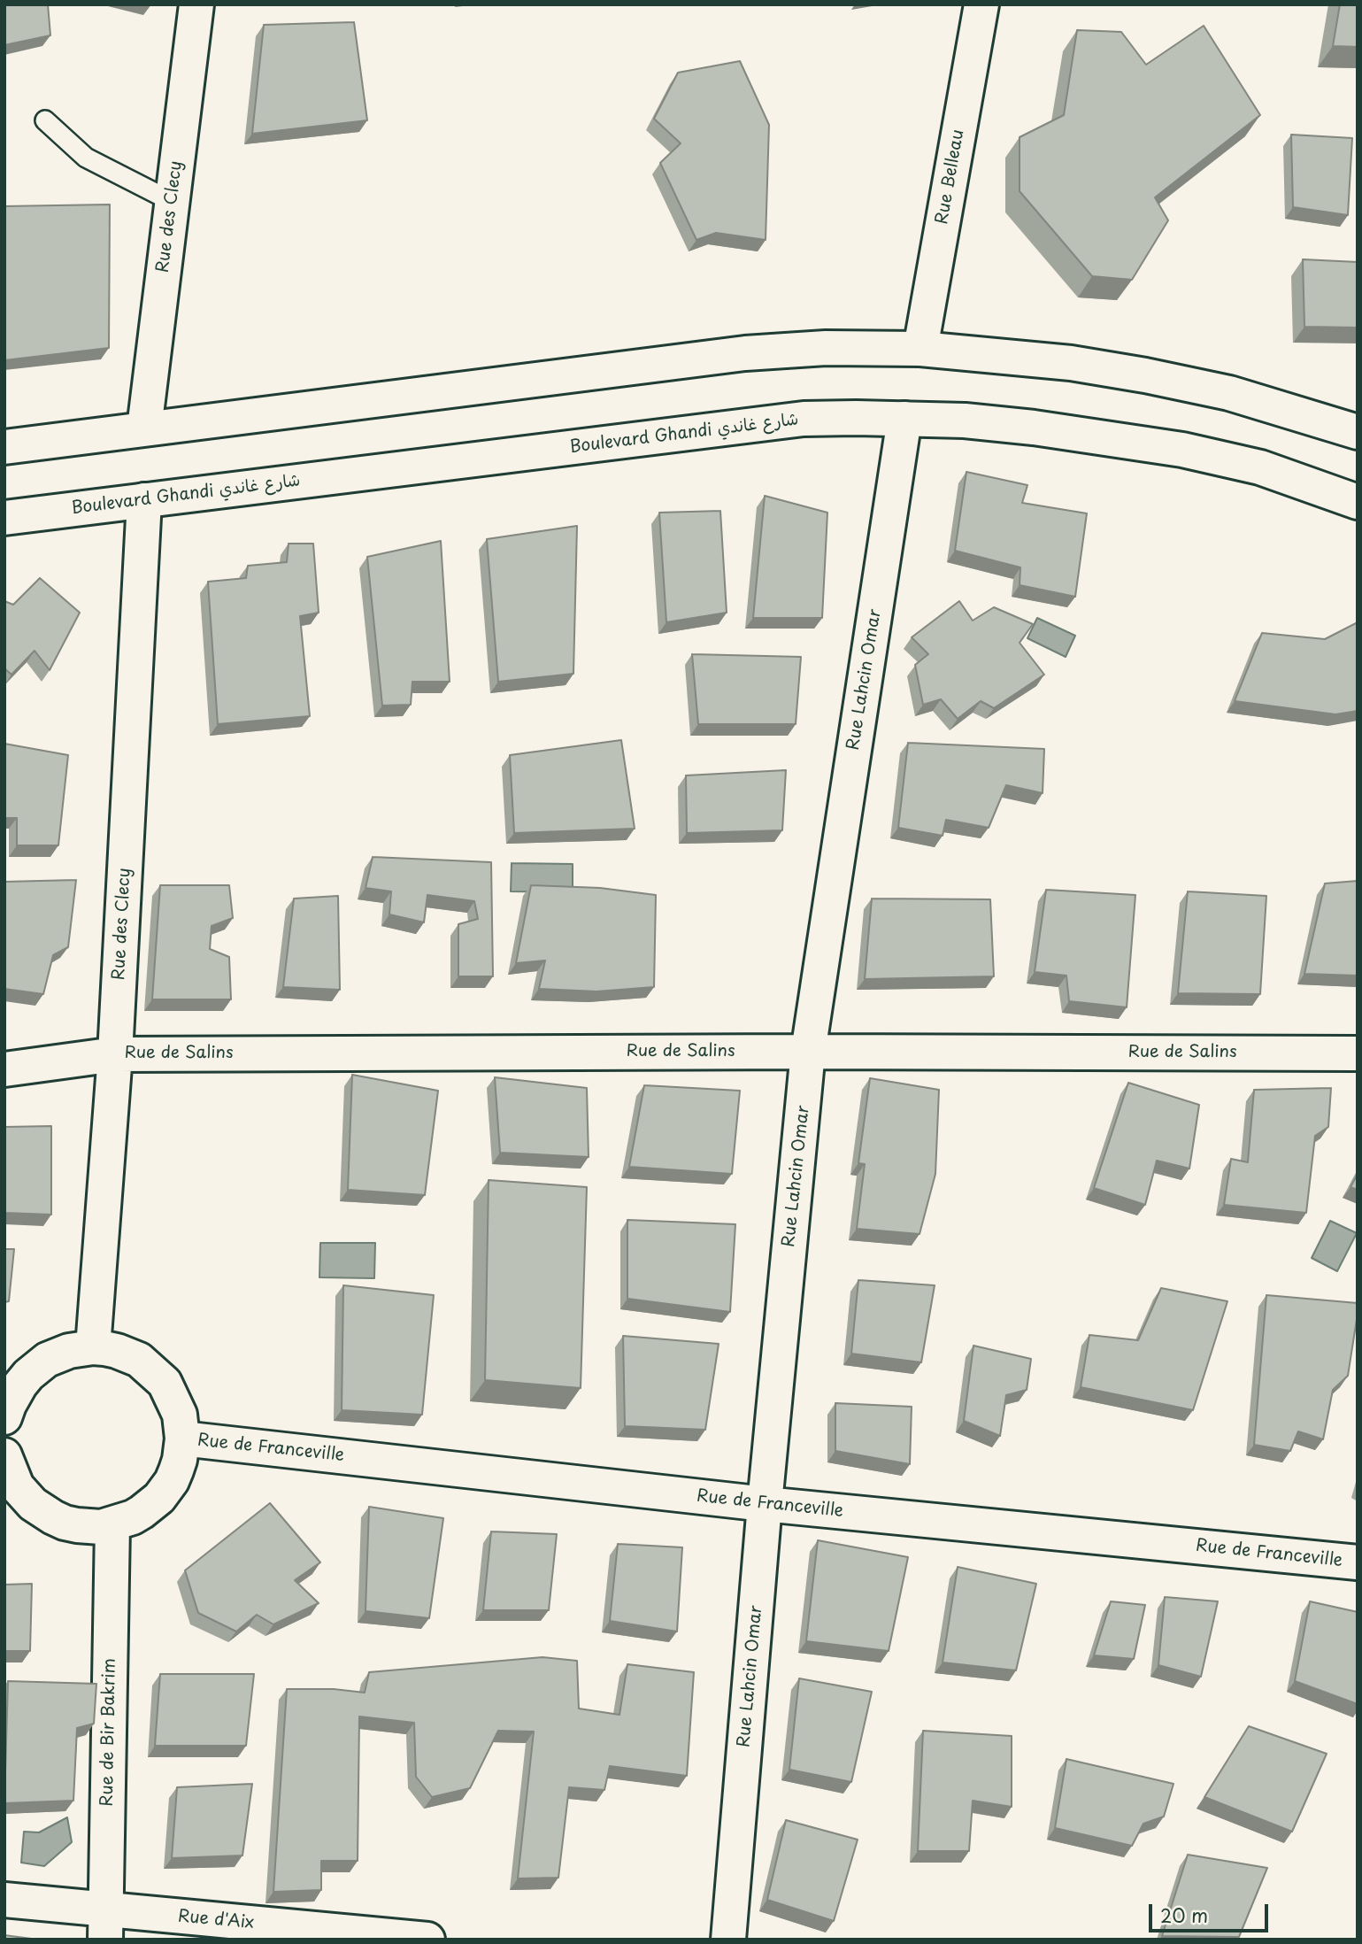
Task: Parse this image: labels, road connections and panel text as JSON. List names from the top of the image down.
{
  "streets": {
    "street": [
      "Rue Belleau",
      "Rue des Clecy",
      "Boulevard Ghandi شارع غاندي",
      "Rue Lahcin Omar",
      "Rue de Salins",
      "Rue de Franceville",
      "Rue de Bir Bakrim",
      "Rue d'Aix"
    ]
  },
  "crossings": [
    ["Rue des Clecy", "Boulevard Ghandi شارع غاندي"],
    ["Rue des Clecy", "Rue de Salins"],
    ["Boulevard Ghandi شارع غاندي", "Rue Lahcin Omar"],
    ["Rue Lahcin Omar", "Rue de Salins"],
    ["Rue Lahcin Omar", "Rue de Franceville"],
    ["Rue de Bir Bakrim", "Rue d'Aix"]
  ],
  "scale_bar": "20 m"
}
